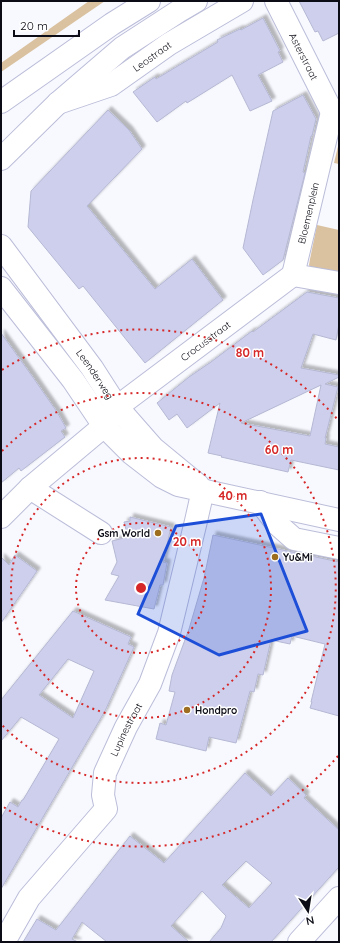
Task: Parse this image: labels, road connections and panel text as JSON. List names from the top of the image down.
{
  "streets": {
    "street": [
      "Leostraat",
      "Asterstraat",
      "Bloemenplein",
      "Crocusstraat",
      "Leenderweg",
      "Lupinestraat"
    ]
  },
  "crossings": [
    ["Asterstraat", "Bloemenplein"],
    ["Bloemenplein", "Crocusstraat"],
    ["Crocusstraat", "Leenderweg"],
    ["Leenderweg", "Lupinestraat"]
  ],
  "places": ["Gsm World", "Yu&Mi", "Hondpro"],
  "scale_bar": "20 m",
  "north": "bottom",
  "rings": [
    "80 m",
    "60 m",
    "40 m",
    "20 m"
  ]
}
